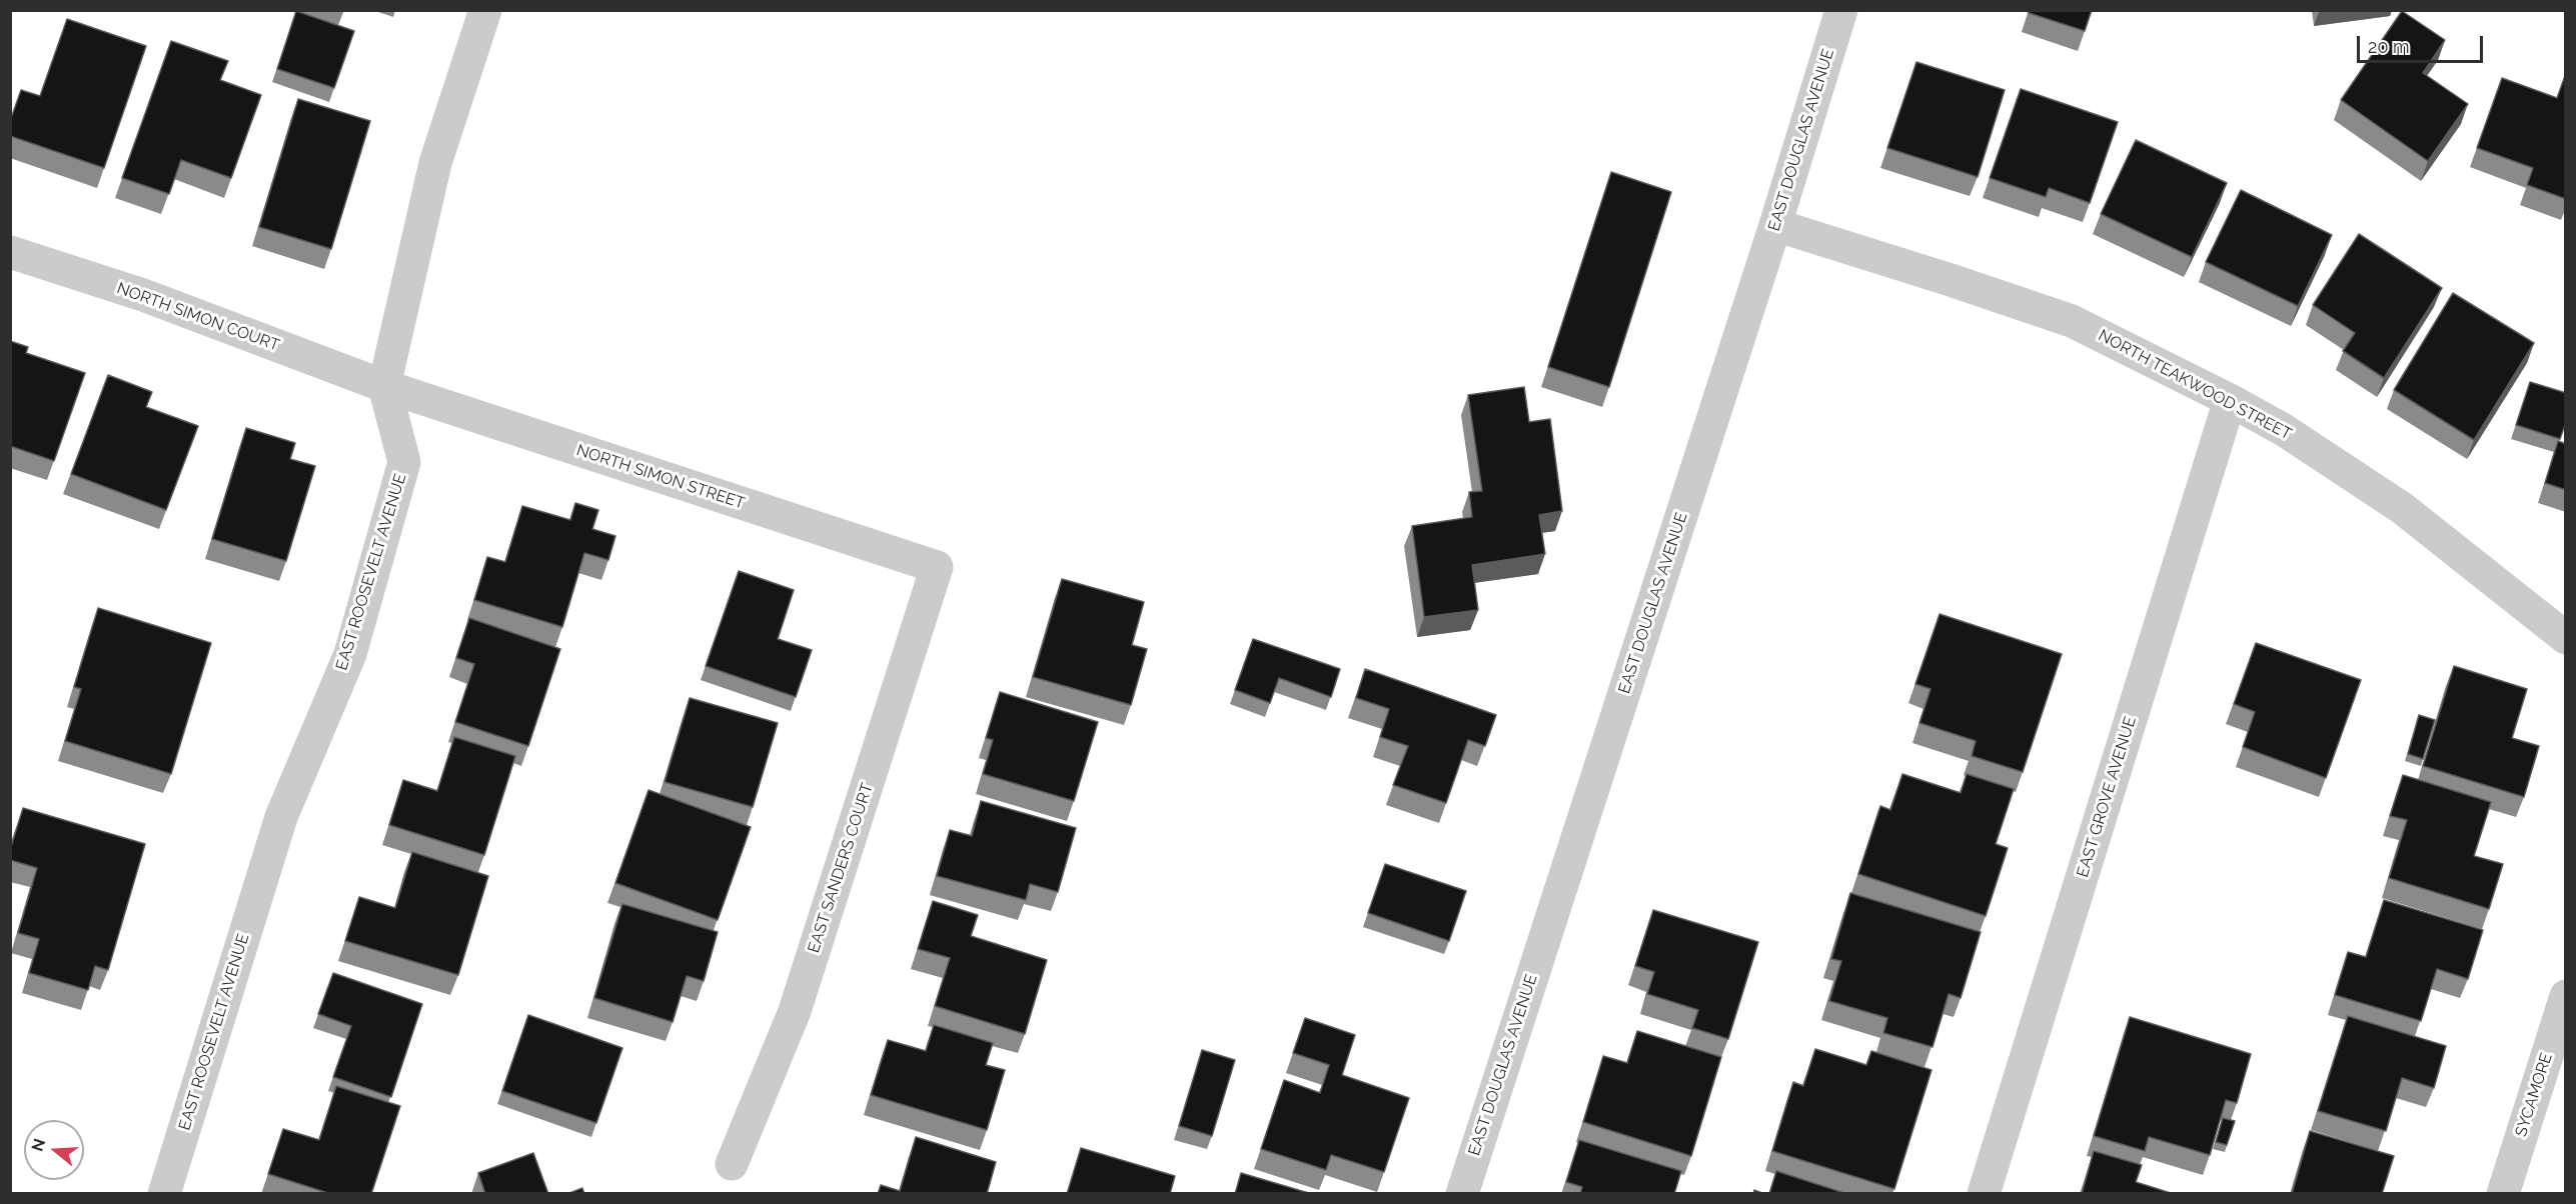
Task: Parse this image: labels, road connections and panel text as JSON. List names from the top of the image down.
{
  "streets": {
    "street": [
      "EAST DOUGLAS AVENUE",
      "NORTH SIMON COURT",
      "NORTH TEAKWOOD STREET",
      "NORTH SIMON STREET",
      "EAST ROOSEVELT AVENUE",
      "EAST GROVE AVENUE",
      "EAST SANDERS COURT",
      "SYCAMORE"
    ]
  },
  "crossings": [
    ["EAST DOUGLAS AVENUE", "NORTH TEAKWOOD STREET"],
    ["NORTH SIMON COURT", "NORTH SIMON STREET"],
    ["NORTH SIMON COURT", "EAST ROOSEVELT AVENUE"],
    ["NORTH TEAKWOOD STREET", "EAST GROVE AVENUE"],
    ["NORTH SIMON STREET", "EAST ROOSEVELT AVENUE"],
    ["NORTH SIMON STREET", "EAST SANDERS COURT"]
  ],
  "scale_bar": "20 m",
  "north": "left"
}
